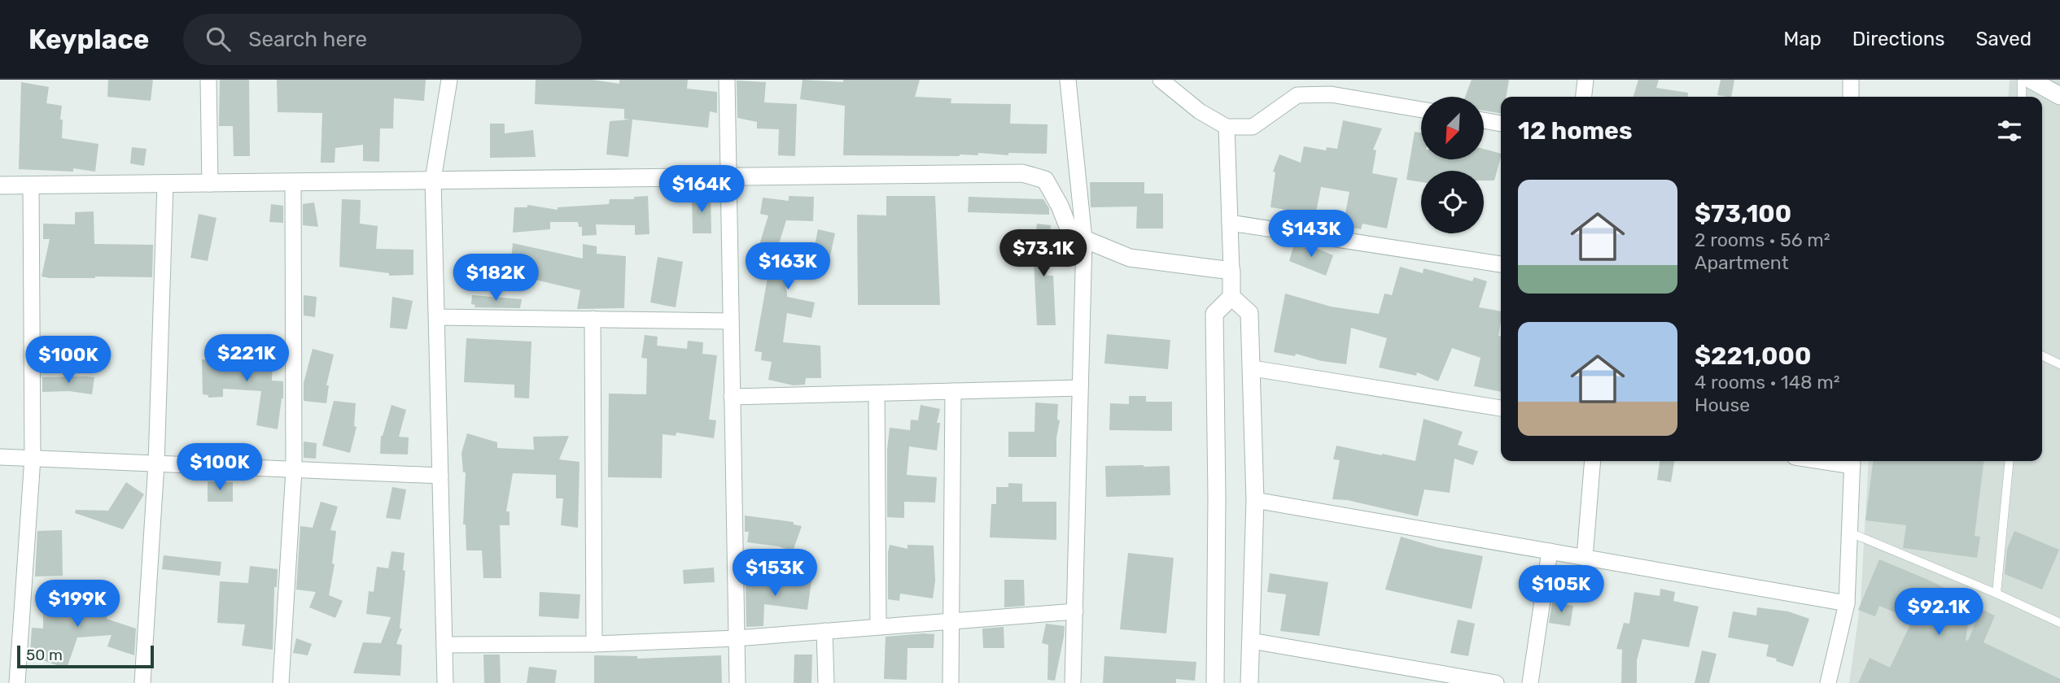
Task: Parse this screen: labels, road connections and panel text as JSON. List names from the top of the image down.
{
  "scale_bar": "50 m",
  "north": "bottom left",
  "page": {
    "header": "Keyplace",
    "search": "Search here",
    "nav": ["Map", "Directions", "Saved"],
    "heading": "12 homes",
    "price": [
      "$164K",
      "$143K",
      "$73.1K",
      "$163K",
      "$182K",
      "$221K",
      "$100K",
      "$100K",
      "$153K",
      "$105K",
      "$199K",
      "$92.1K"
    ],
    "list": [
      {
        "name": "$73,100",
        "note": "2 rooms · 56 m² · Apartment"
      },
      {
        "name": "$221,000",
        "note": "4 rooms · 148 m² · House"
      }
    ],
    "scale": "50 m"
  }
}
